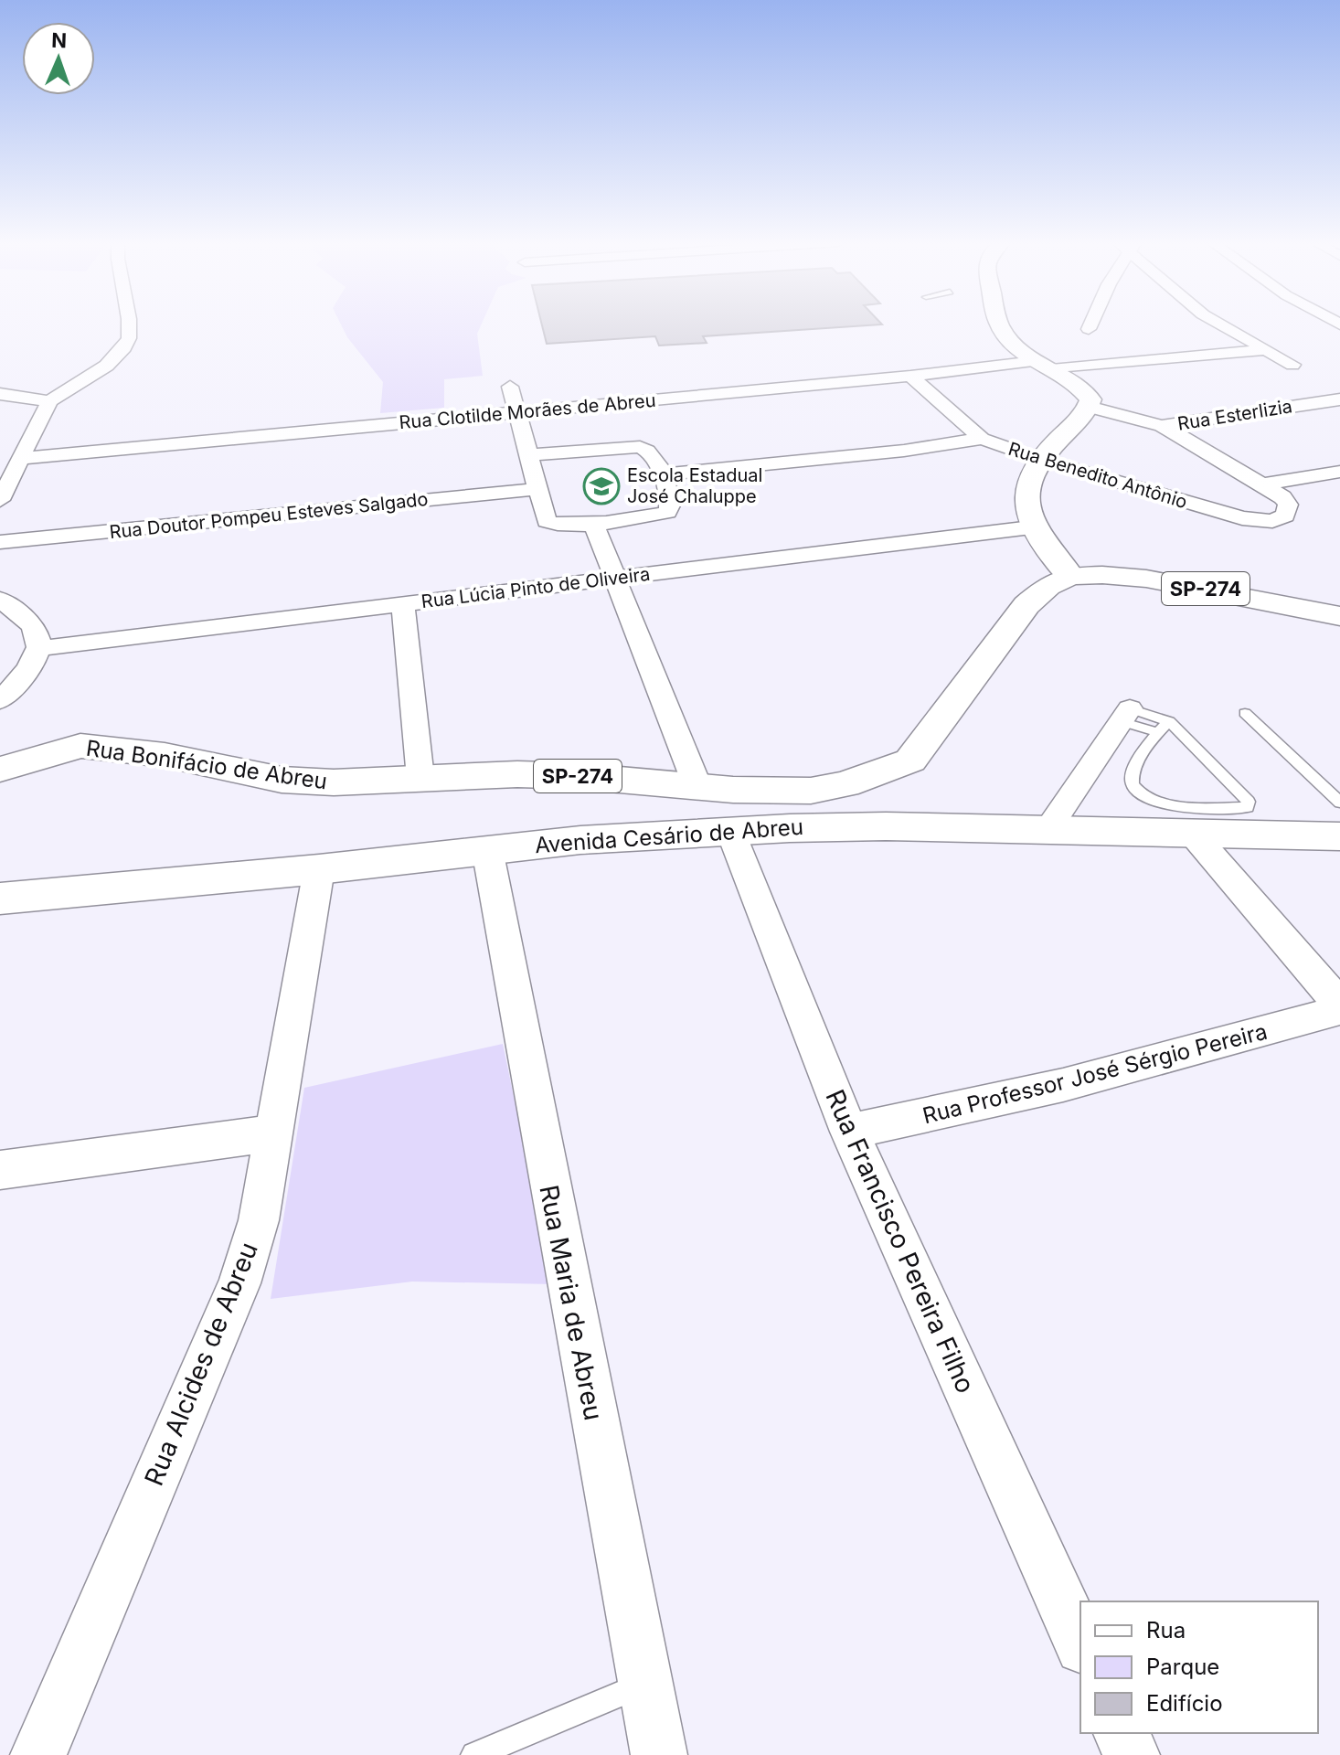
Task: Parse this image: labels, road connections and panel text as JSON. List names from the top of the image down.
{
  "streets": {
    "main road": ["SP-274", "Rua Bonifácio de Abreu", "Avenida Cesário de Abreu"],
    "street": [
      "Rua Clotilde Morães de Abreu",
      "Rua Esterlizia",
      "Rua Benedito Antônio",
      "Rua Doutor Pompeu Esteves Salgado",
      "Rua Lúcia Pinto de Oliveira",
      "Rua Professor José Sérgio Pereira",
      "Rua Francisco Pereira Filho",
      "Rua Maria de Abreu",
      "Rua Alcides de Abreu"
    ]
  },
  "crossings": [
    ["Rua Clotilde Morães de Abreu", "Rua Benedito Antônio"],
    ["Avenida Cesário de Abreu", "Rua Francisco Pereira Filho"],
    ["Avenida Cesário de Abreu", "Rua Maria de Abreu"],
    ["Avenida Cesário de Abreu", "Rua Alcides de Abreu"],
    ["Rua Professor José Sérgio Pereira", "Rua Francisco Pereira Filho"]
  ],
  "places": {
    "school or university": ["Escola Estadual José Chaluppe"]
  },
  "legend": ["Rua", "Parque", "Edifício"],
  "north": "top"
}
